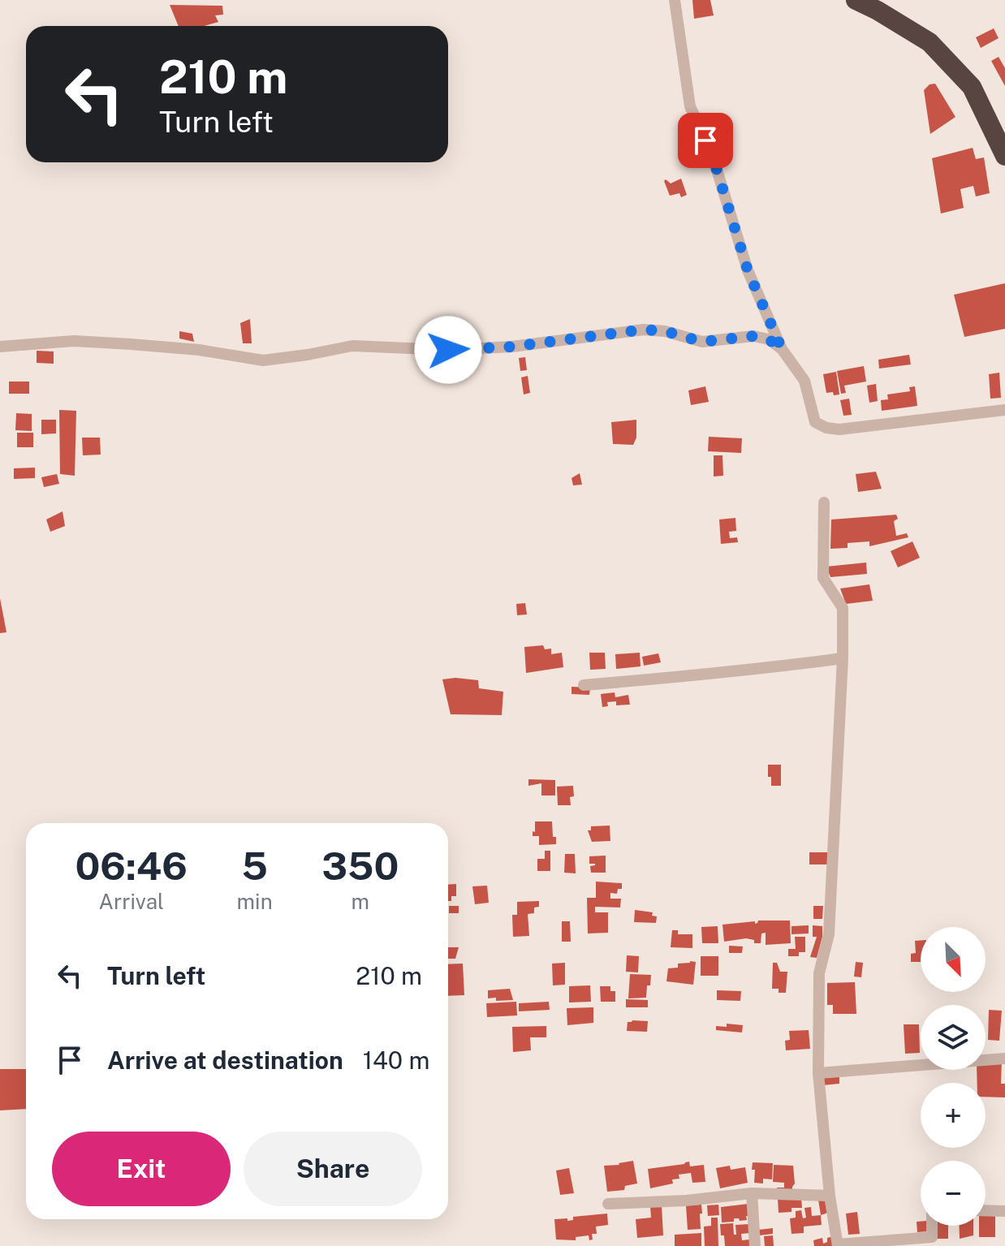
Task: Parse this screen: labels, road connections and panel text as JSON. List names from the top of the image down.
{
  "north": "bottom right",
  "page": {
    "turn": ["210 m", "Turn left"],
    "eta": [
      "06:46",
      "Arrival",
      "5",
      "min",
      "350",
      "m"
    ],
    "map_buttons": ["+", "−"],
    "list": [
      {
        "name": "Turn left",
        "value": "210 m"
      },
      {
        "name": "Arrive at destination",
        "value": "140 m"
      }
    ],
    "buttons": ["Exit", "Share"]
  }
}
